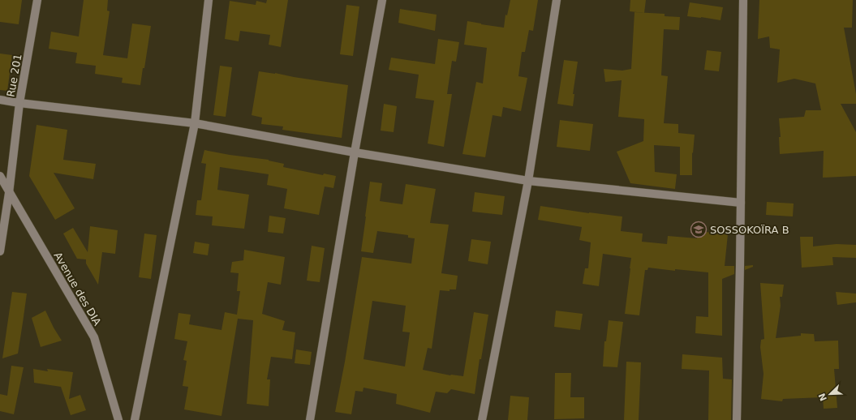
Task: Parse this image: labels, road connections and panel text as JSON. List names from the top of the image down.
{
  "streets": {
    "street": ["Rue 201", "Avenue des DIA"]
  },
  "crossings": [
    ["Rue 201", "Avenue des DIA"]
  ],
  "places": {
    "school or university": ["SOSSOKOÏRA B"]
  },
  "north": "bottom left"
}
